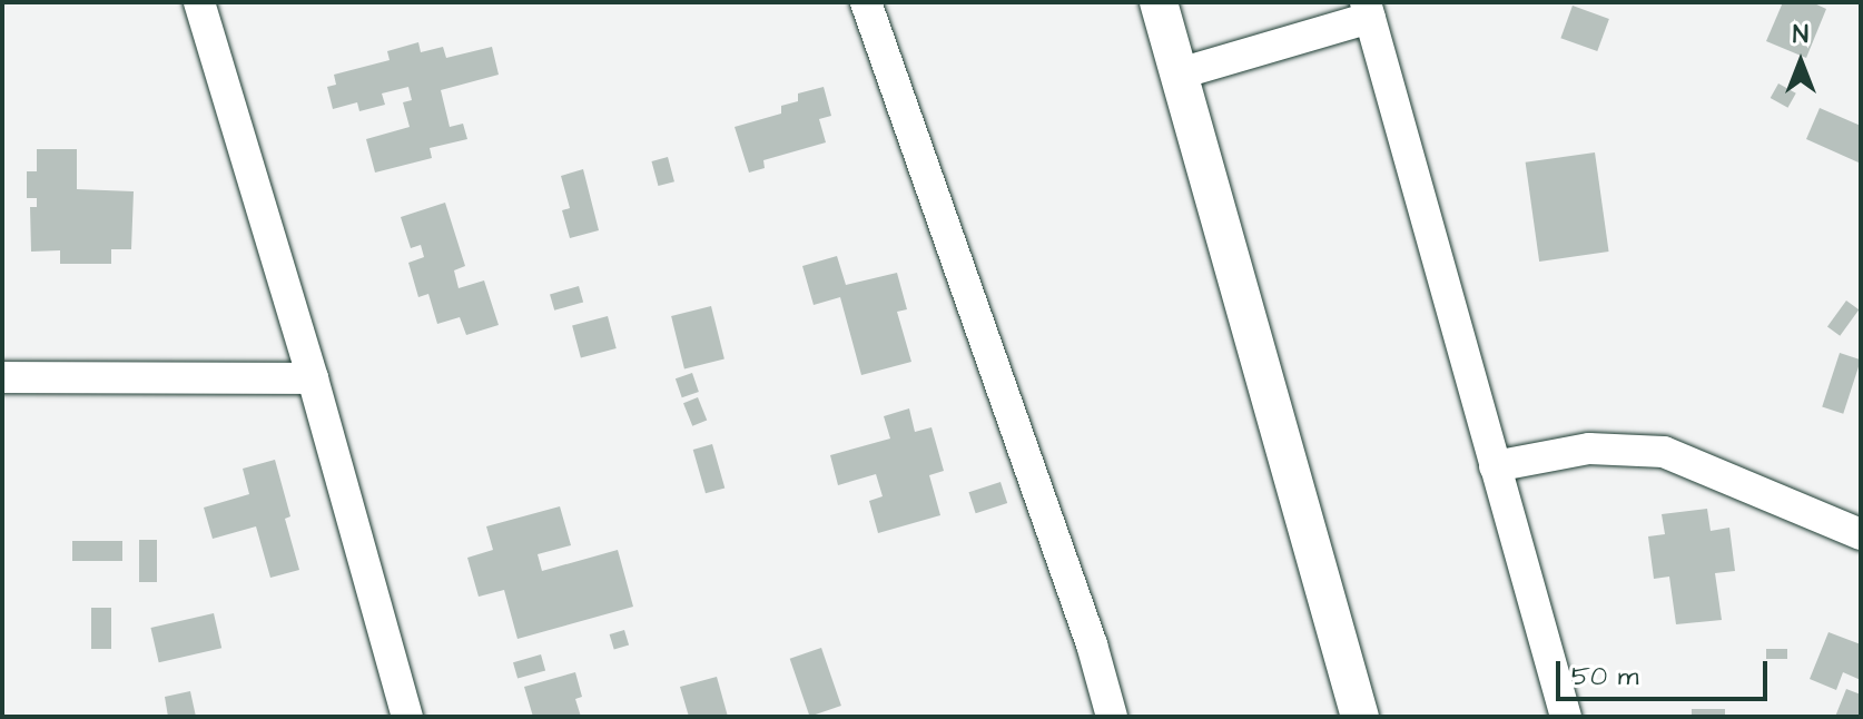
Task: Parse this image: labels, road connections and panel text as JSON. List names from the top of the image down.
{
  "scale_bar": "50 m",
  "north": "top"
}
